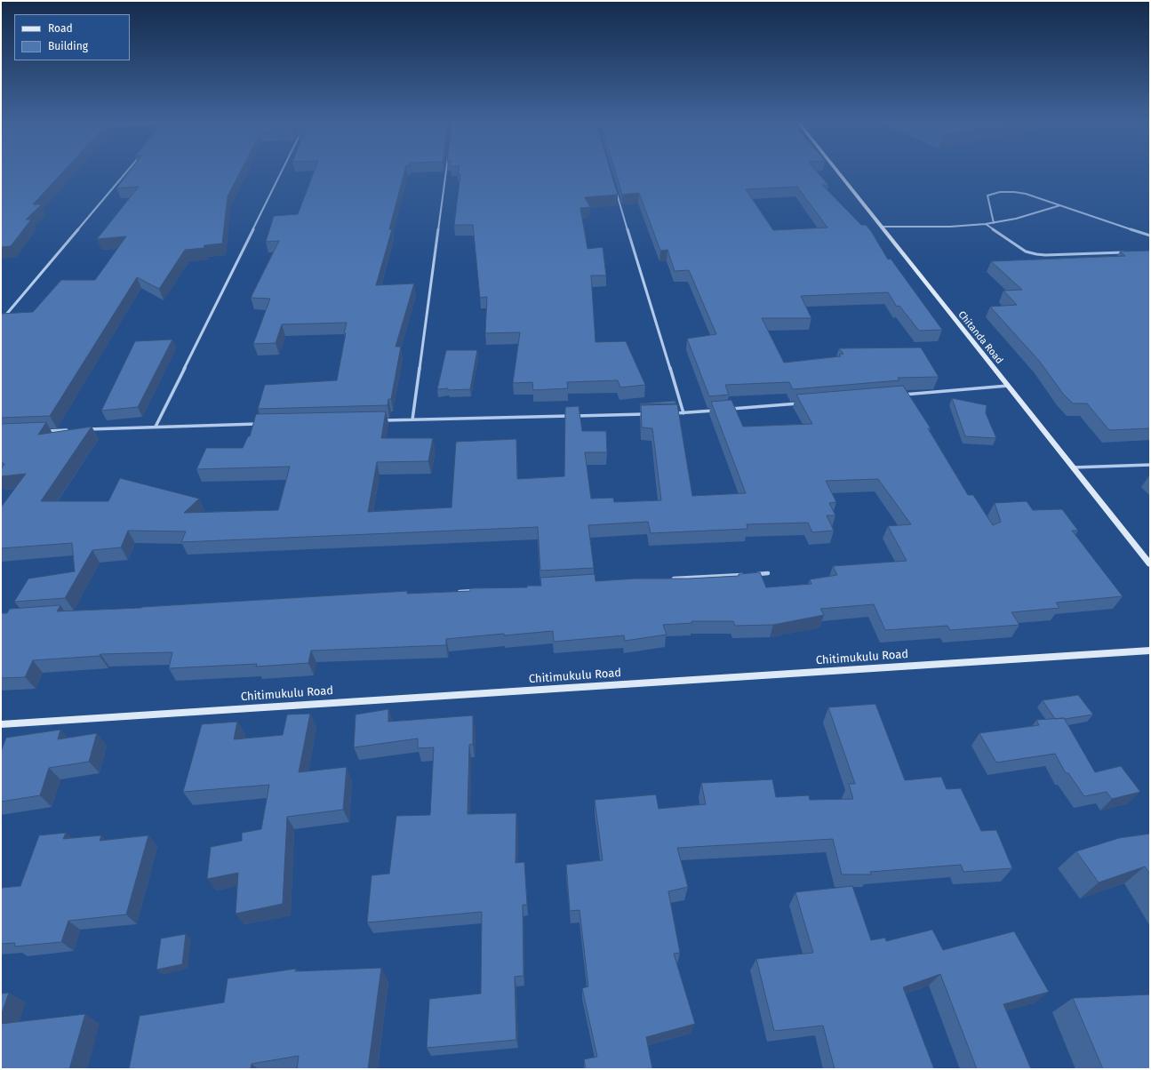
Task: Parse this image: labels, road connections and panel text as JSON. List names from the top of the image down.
{
  "streets": {
    "street": ["Chitanda Road", "Chitimukulu Road"]
  },
  "legend": ["Road", "Building"]
}
